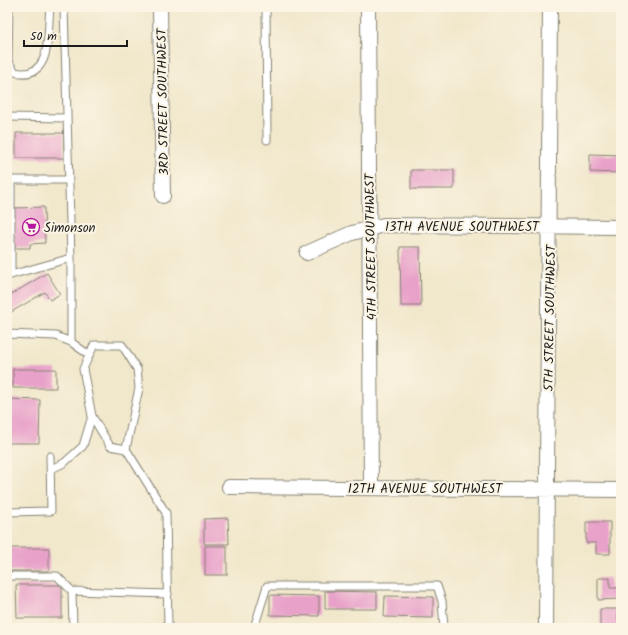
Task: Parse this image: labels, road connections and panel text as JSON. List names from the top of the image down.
{
  "streets": {
    "street": [
      "3RD STREET SOUTHWEST",
      "13TH AVENUE SOUTHWEST",
      "4TH STREET SOUTHWEST",
      "5TH STREET SOUTHWEST",
      "12TH AVENUE SOUTHWEST"
    ]
  },
  "crossings": [
    ["13TH AVENUE SOUTHWEST", "4TH STREET SOUTHWEST"],
    ["13TH AVENUE SOUTHWEST", "5TH STREET SOUTHWEST"],
    ["4TH STREET SOUTHWEST", "12TH AVENUE SOUTHWEST"],
    ["5TH STREET SOUTHWEST", "12TH AVENUE SOUTHWEST"]
  ],
  "places": {
    "supermarket": ["Simonson"]
  },
  "scale_bar": "50 m"
}
